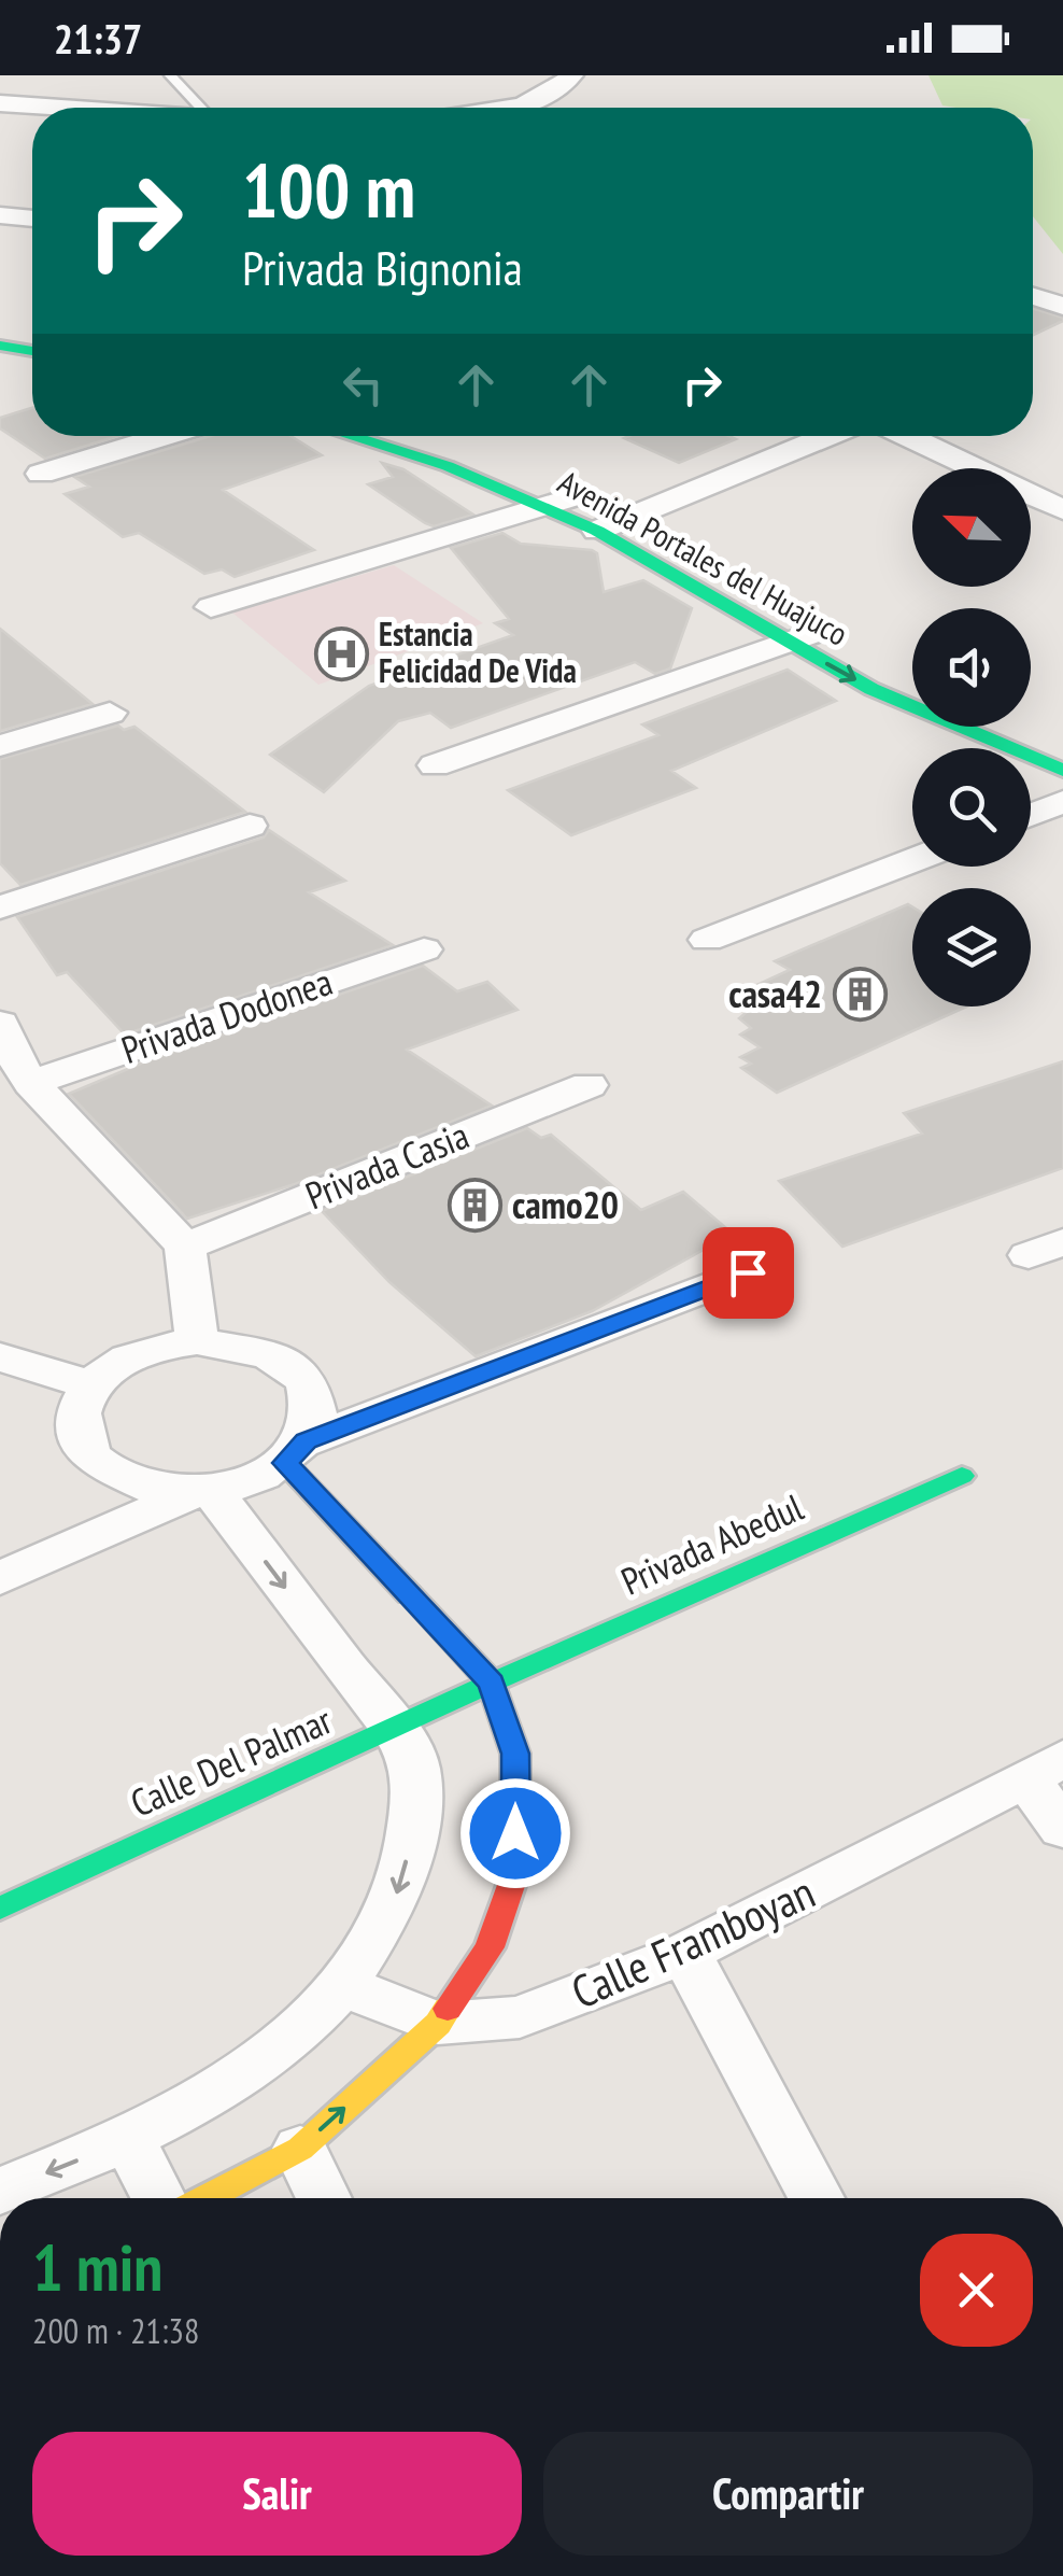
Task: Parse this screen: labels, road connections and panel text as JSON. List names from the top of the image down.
{
  "streets": {
    "street": [
      "Avenida Portales del Huajuco",
      "Privada Dodonea",
      "Privada Casia",
      "Privada Abedul",
      "Calle Del Palmar",
      "Calle Framboyan"
    ]
  },
  "crossings": [
    ["Privada Abedul", "Calle Del Palmar"]
  ],
  "places": {
    "hospital": ["Estancia Felicidad De Vida"],
    "building": ["casa42", "camo20"]
  },
  "north": "top left",
  "page": {
    "status": "21:37",
    "turn": ["100 m", "Privada Bignonia"],
    "heading": ["1 min", "200 m · 21:38"],
    "buttons": ["Salir", "Compartir"]
  }
}
